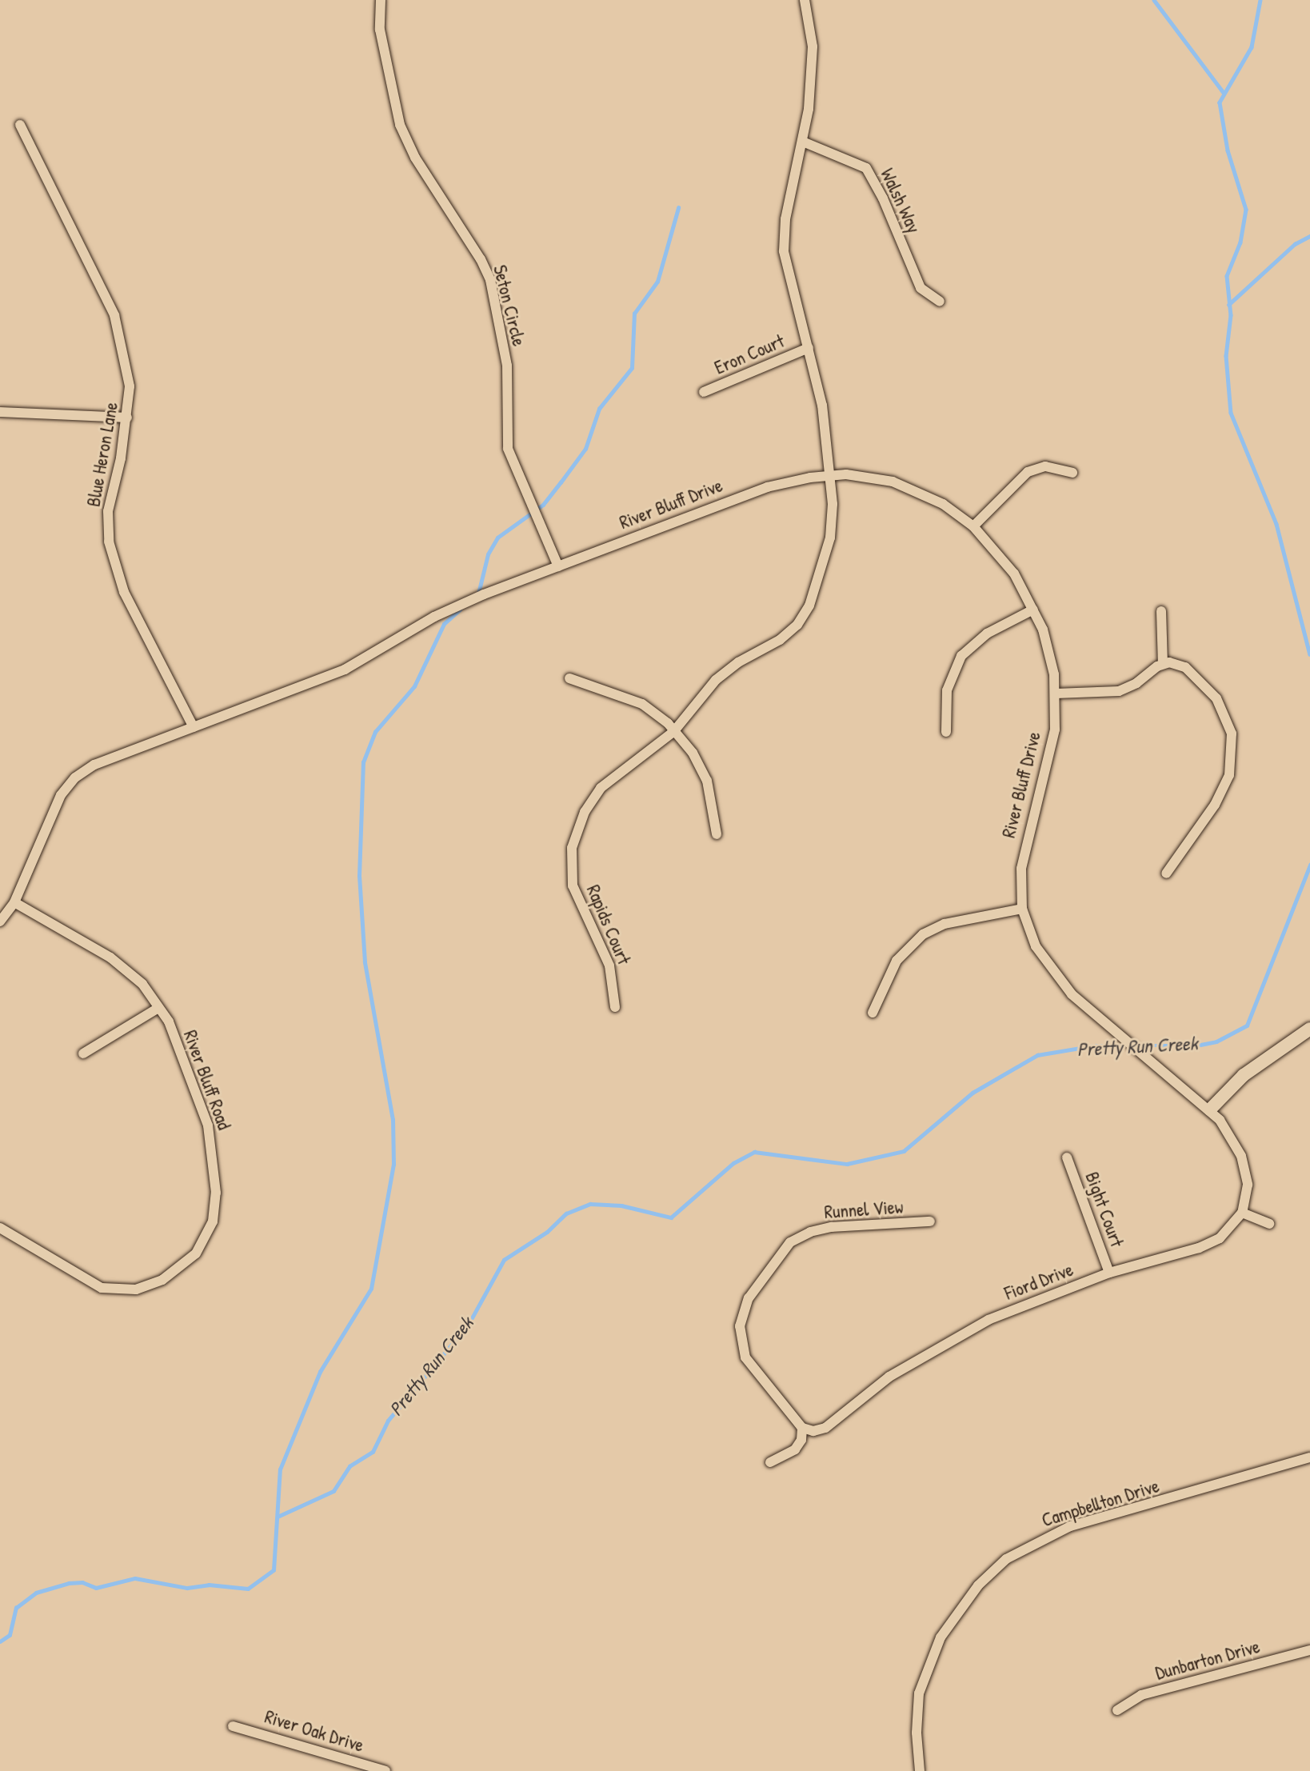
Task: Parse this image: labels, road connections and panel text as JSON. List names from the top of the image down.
{
  "streets": {
    "street": [
      "Walsh Way",
      "Seton Circle",
      "Eron Court",
      "Blue Heron Lane",
      "River Bluff Drive",
      "Rapids Court",
      "River Bluff Road",
      "Runnel View",
      "Bight Court",
      "Fiord Drive",
      "Campbellton Drive",
      "Dunbarton Drive",
      "River Oak Drive"
    ]
  },
  "crossings": [
    ["Seton Circle", "River Bluff Drive"],
    ["Blue Heron Lane", "River Bluff Drive"],
    ["River Bluff Drive", "Rapids Court"],
    ["River Bluff Drive", "Fiord Drive"],
    ["Runnel View", "Fiord Drive"],
    ["Bight Court", "Fiord Drive"]
  ],
  "water": ["Pretty Run Creek"]
}
